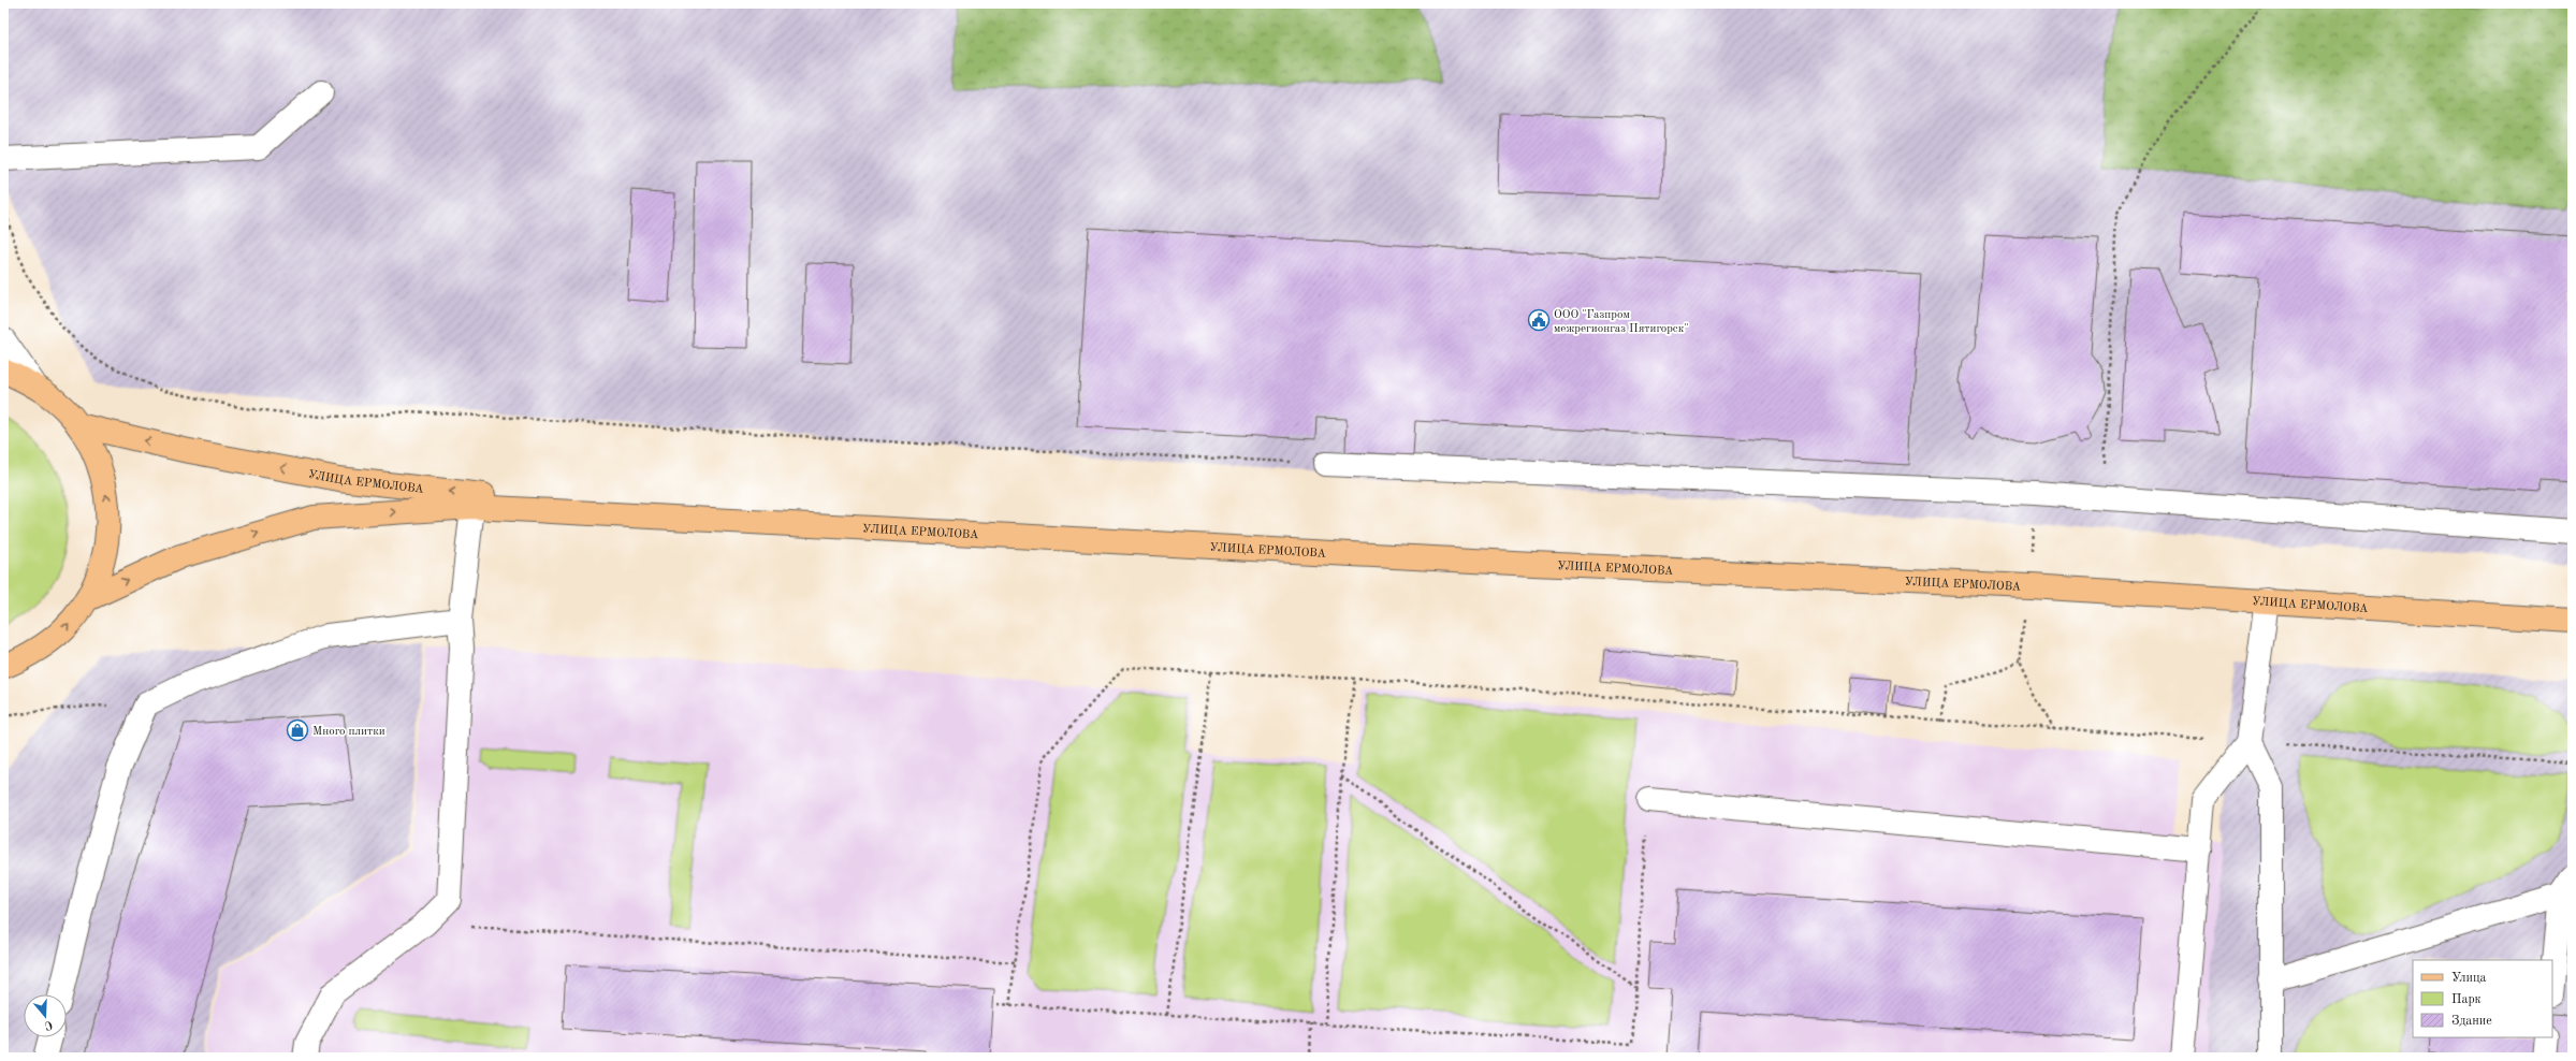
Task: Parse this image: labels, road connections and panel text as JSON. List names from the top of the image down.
{
  "streets": {
    "main road": ["УЛИЦА ЕРМОЛОВА"]
  },
  "places": {
    "public building": ["ООО \"Газпром межрегионгаз Пятигорск\""],
    "shop": ["Много плитки"]
  },
  "legend": ["Улица", "Парк", "Здание"],
  "north": "bottom"
}
